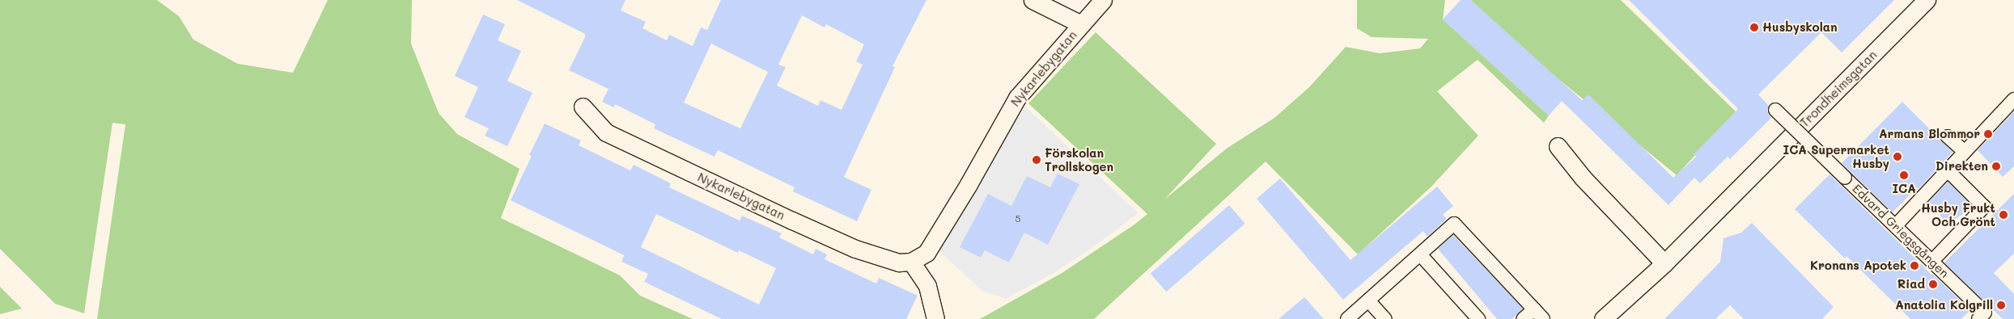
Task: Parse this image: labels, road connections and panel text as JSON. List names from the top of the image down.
{
  "streets": {
    "street": ["Nykarlebygatan", "Trondheimsgatan", "Edvard Griegsgången"]
  },
  "places": [
    "Husbyskolan",
    "Armans Blommor",
    "ICA Supermarket Husby",
    "Förskolan Trollskogen",
    "Direkten",
    "ICA",
    "Husby Frukt Och Grönt",
    "Kronans Apotek",
    "Riad",
    "Anatolia Kolgrill"
  ],
  "house_numbers": ["5"]
}
